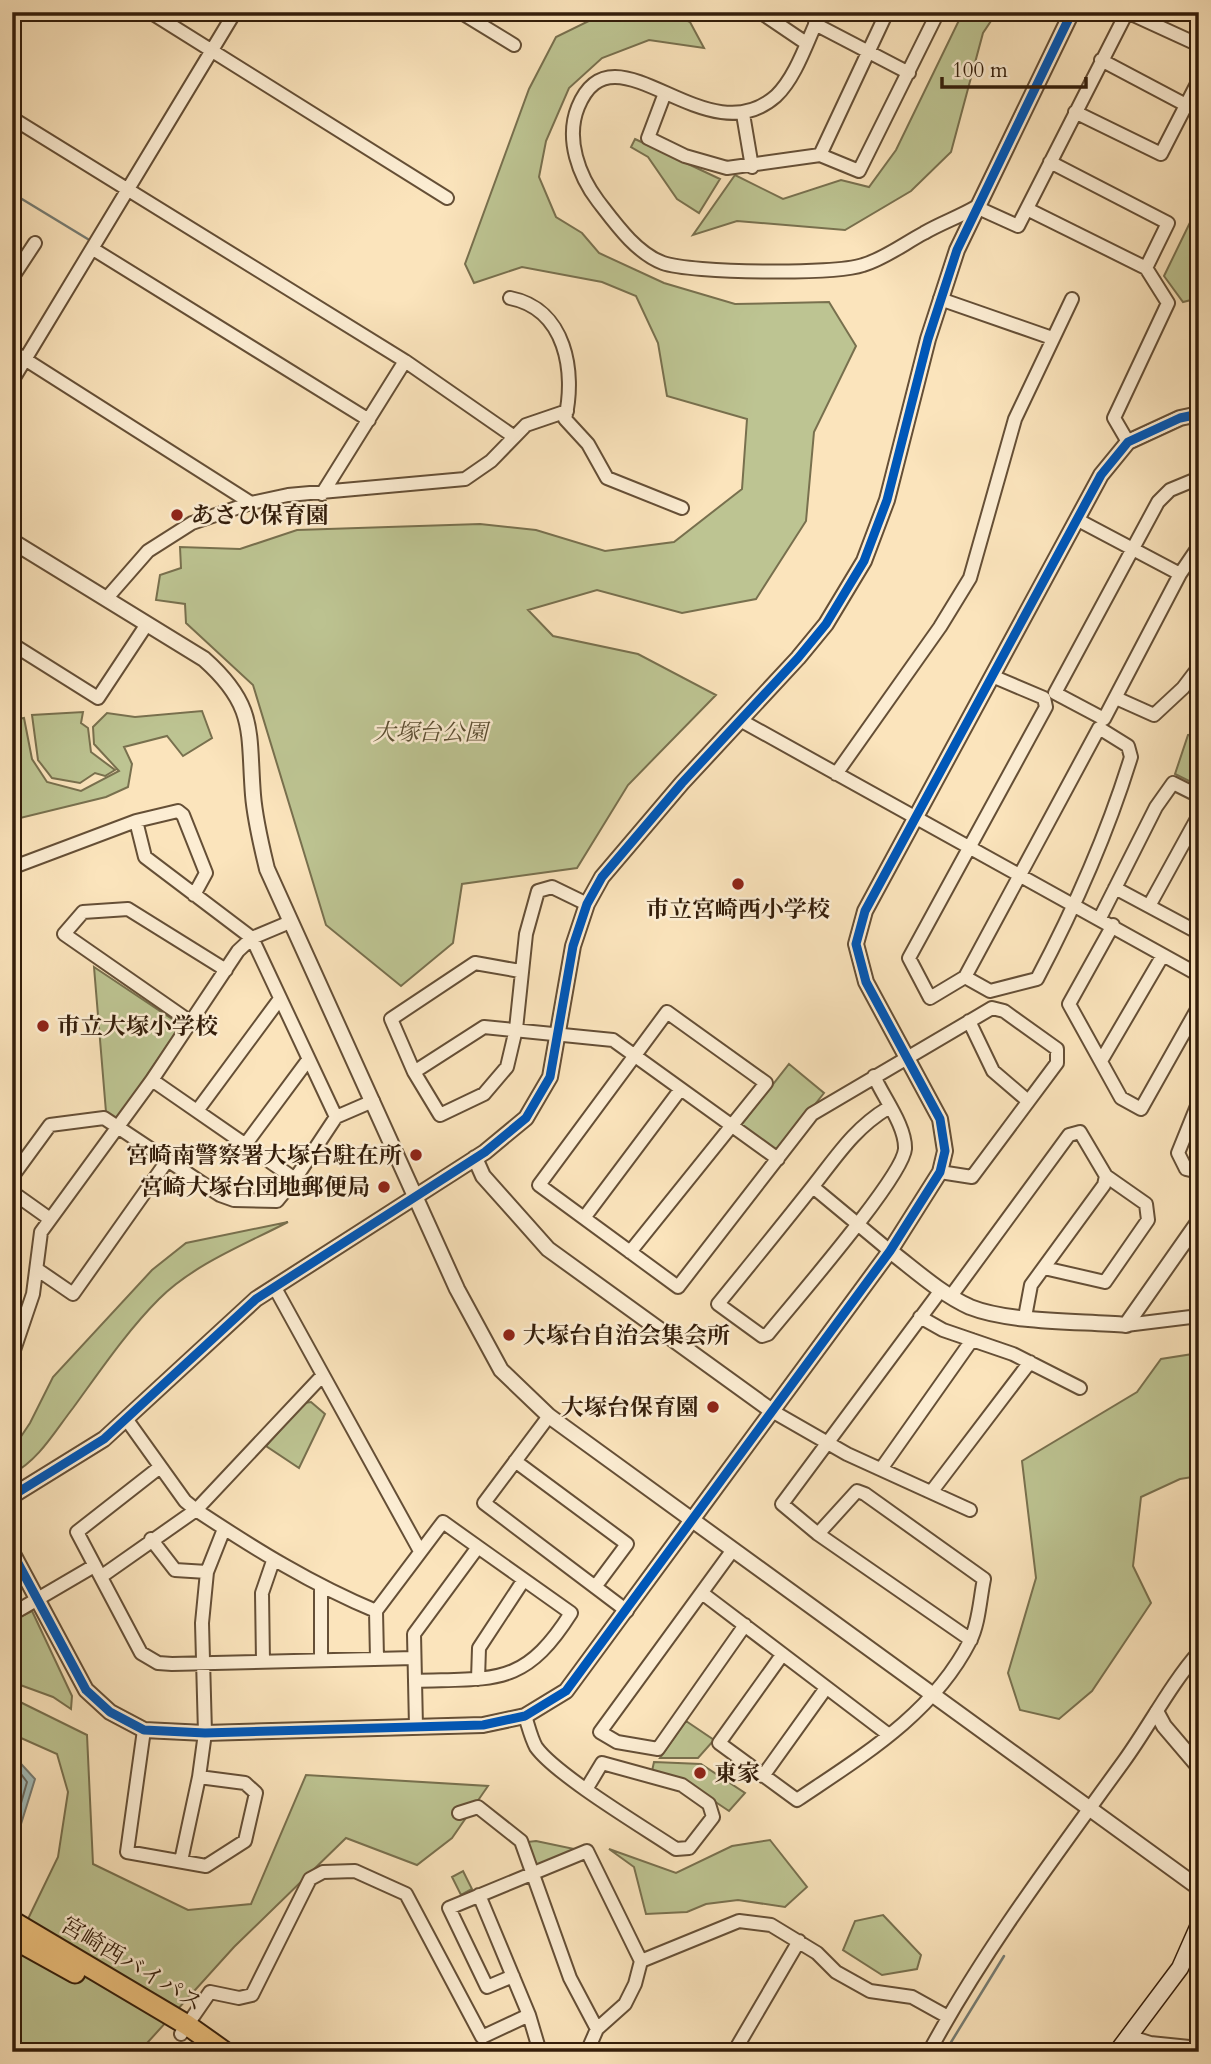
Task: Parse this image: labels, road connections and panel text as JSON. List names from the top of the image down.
{
  "streets": {
    "highway": ["宮崎西バイパス"]
  },
  "parks": ["大塚台公園"],
  "places": [
    "あさひ保育園",
    "市立宮崎西小学校",
    "市立大塚小学校",
    "宮崎南警察署大塚台駐在所",
    "宮崎大塚台団地郵便局",
    "大塚台自治会集会所",
    "大塚台保育園",
    "東家"
  ],
  "scale_bar": "100 m"
}
